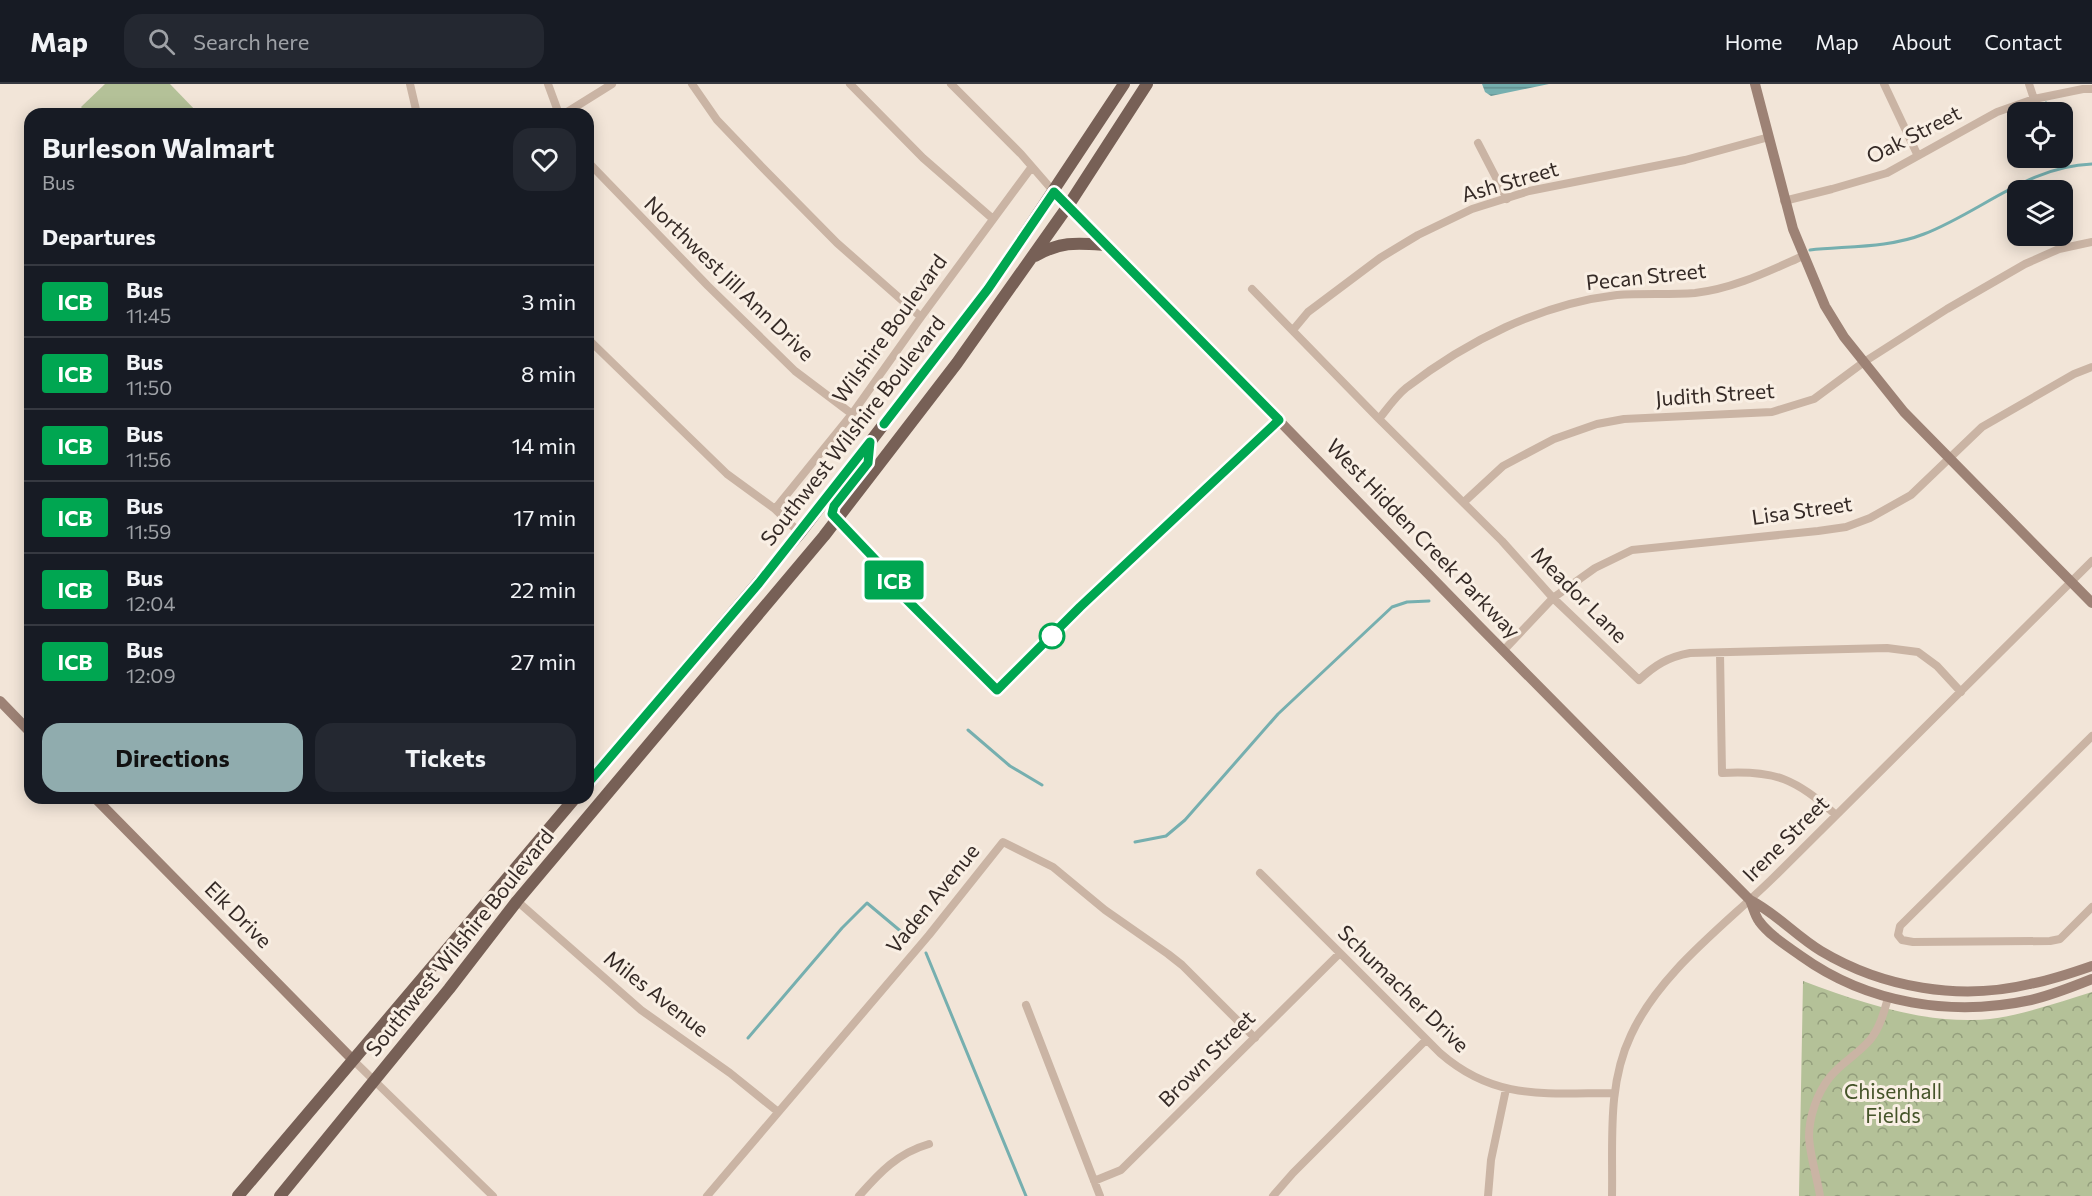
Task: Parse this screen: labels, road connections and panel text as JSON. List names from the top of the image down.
{
  "streets": {
    "main road": ["Southwest Wilshire Boulevard", "West Hidden Creek Parkway", "Elk Drive"],
    "street": [
      "Oak Street",
      "Ash Street",
      "Pecan Street",
      "Northwest Jill Ann Drive",
      "Wilshire Boulevard",
      "Judith Street",
      "Lisa Street",
      "Meador Lane",
      "Irene Street",
      "Vaden Avenue",
      "Schumacher Drive",
      "Miles Avenue",
      "Brown Street"
    ]
  },
  "crossings": [
    ["Ash Street", "Meador Lane"],
    ["Pecan Street", "Meador Lane"],
    ["Northwest Jill Ann Drive", "Wilshire Boulevard"],
    ["Judith Street", "Meador Lane"],
    ["Southwest Wilshire Boulevard", "West Hidden Creek Parkway"],
    ["Southwest Wilshire Boulevard", "Elk Drive"],
    ["Southwest Wilshire Boulevard", "Miles Avenue"],
    ["Lisa Street", "West Hidden Creek Parkway"],
    ["Lisa Street", "Meador Lane"],
    ["West Hidden Creek Parkway", "Irene Street"],
    ["Meador Lane", "Irene Street"],
    ["Irene Street", "Schumacher Drive"],
    ["Vaden Avenue", "Miles Avenue"],
    ["Vaden Avenue", "Brown Street"],
    ["Schumacher Drive", "Brown Street"]
  ],
  "parks": ["Chisenhall Fields"],
  "lines": ["bus line ICB"],
  "page": {
    "header": "Map",
    "search": "Search here",
    "nav": [
      "Home",
      "Map",
      "About",
      "Contact"
    ],
    "on_map": "ICB",
    "heading": [
      ["Burleson Walmart", "Bus"],
      "Departures"
    ],
    "list": [
      {
        "mark": "ICB",
        "name": "Bus",
        "note": "11:45",
        "value": "3 min"
      },
      {
        "mark": "ICB",
        "name": "Bus",
        "note": "11:50",
        "value": "8 min"
      },
      {
        "mark": "ICB",
        "name": "Bus",
        "note": "11:56",
        "value": "14 min"
      },
      {
        "mark": "ICB",
        "name": "Bus",
        "note": "11:59",
        "value": "17 min"
      },
      {
        "mark": "ICB",
        "name": "Bus",
        "note": "12:04",
        "value": "22 min"
      },
      {
        "mark": "ICB",
        "name": "Bus",
        "note": "12:09",
        "value": "27 min"
      }
    ],
    "buttons": ["Directions", "Tickets"]
  }
}
